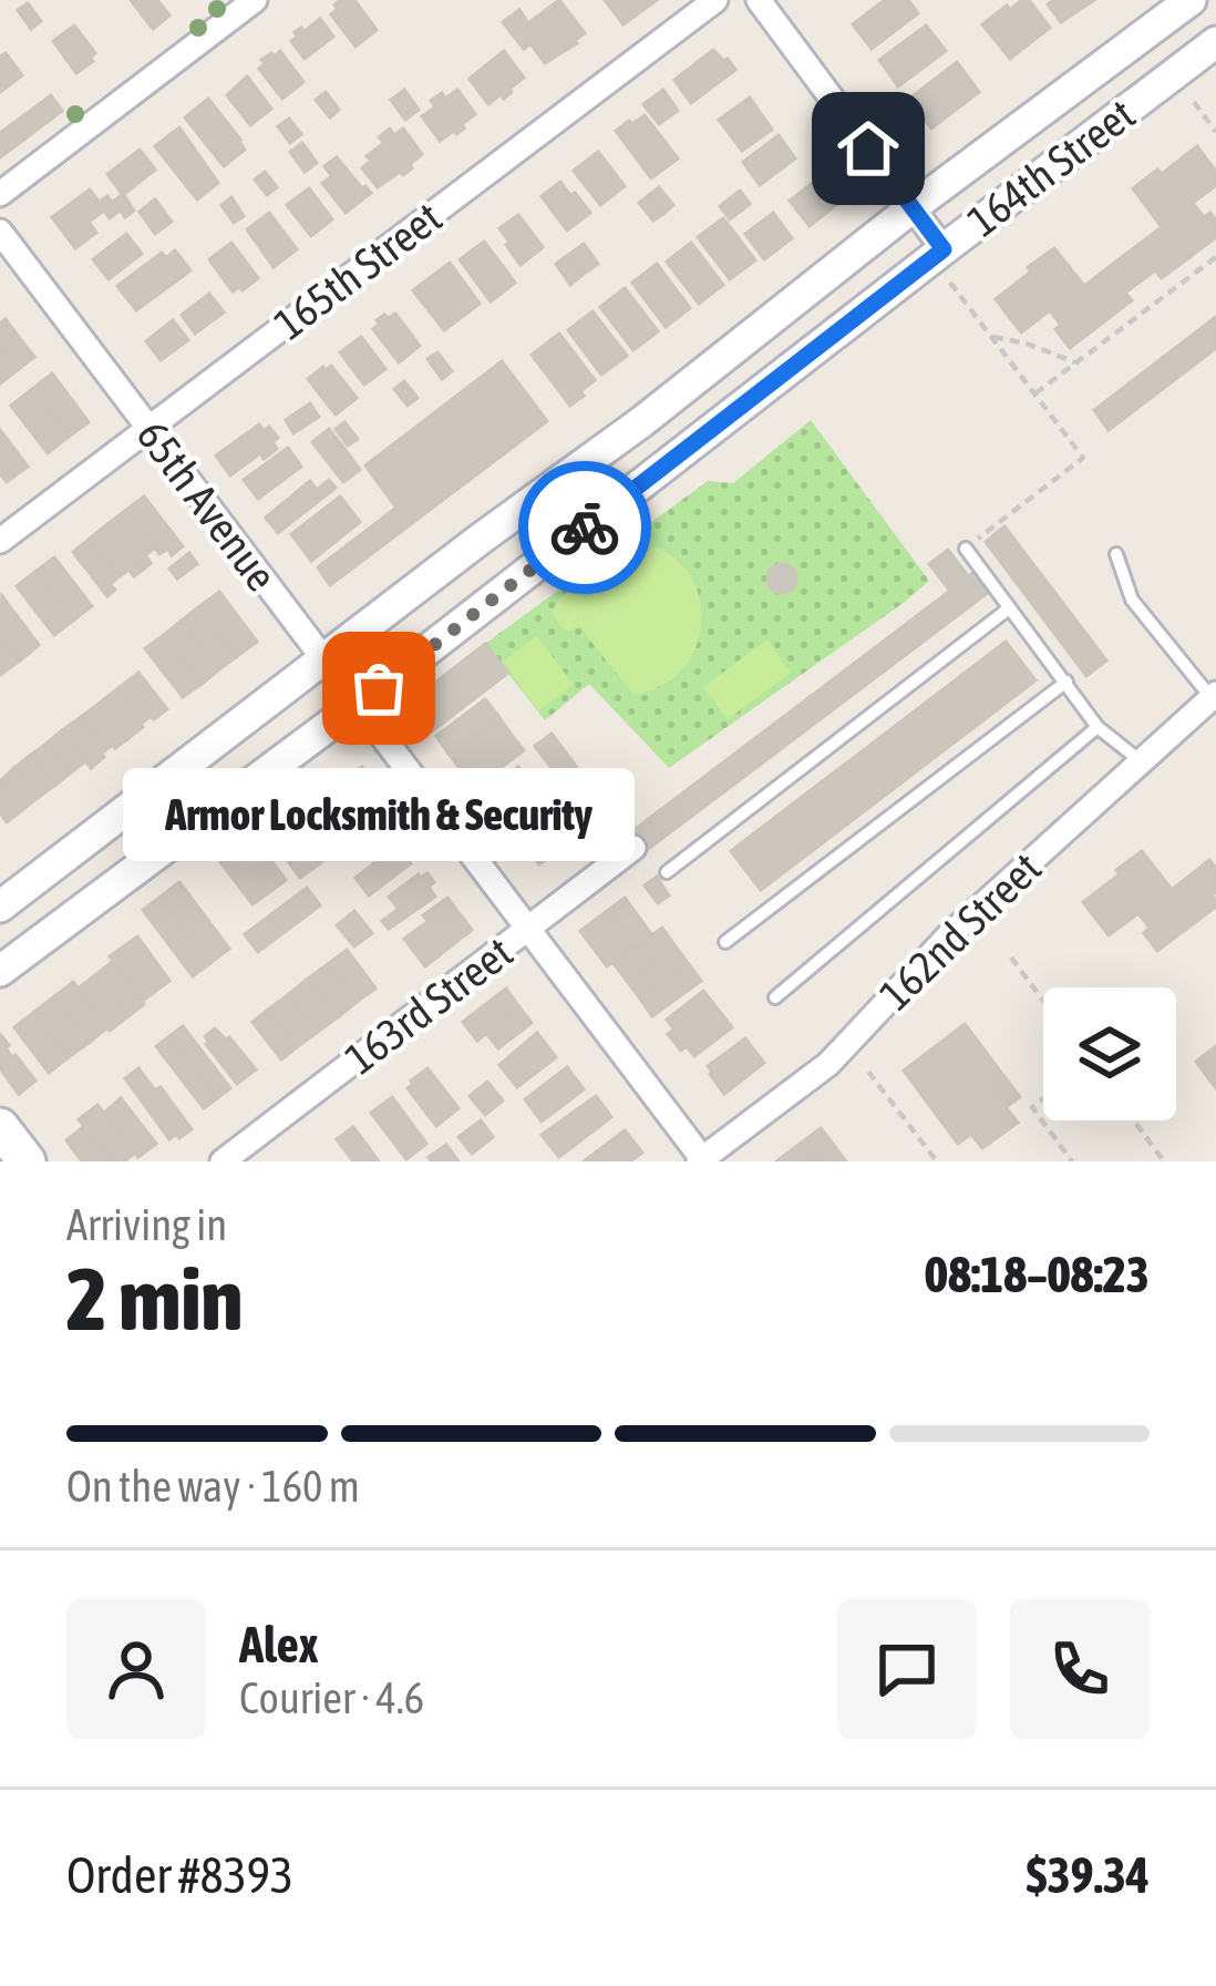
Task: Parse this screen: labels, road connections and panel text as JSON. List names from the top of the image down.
{
  "streets": {
    "street": [
      "164th Street",
      "165th Street",
      "65th Avenue",
      "162nd Street",
      "163rd Street"
    ]
  },
  "crossings": [
    ["164th Street", "65th Avenue"],
    ["165th Street", "65th Avenue"],
    ["65th Avenue", "162nd Street"],
    ["65th Avenue", "163rd Street"]
  ],
  "places": ["Armor Locksmith & Security"],
  "page": {
    "bubble": "Armor Locksmith & Security",
    "heading": ["2 min", "Arriving in", "08:18–08:23"],
    "panel": [
      "Alex",
      "Courier · 4.6",
      "Order #8393",
      "$39.34"
    ],
    "bar": "On the way · 160 m"
  }
}
